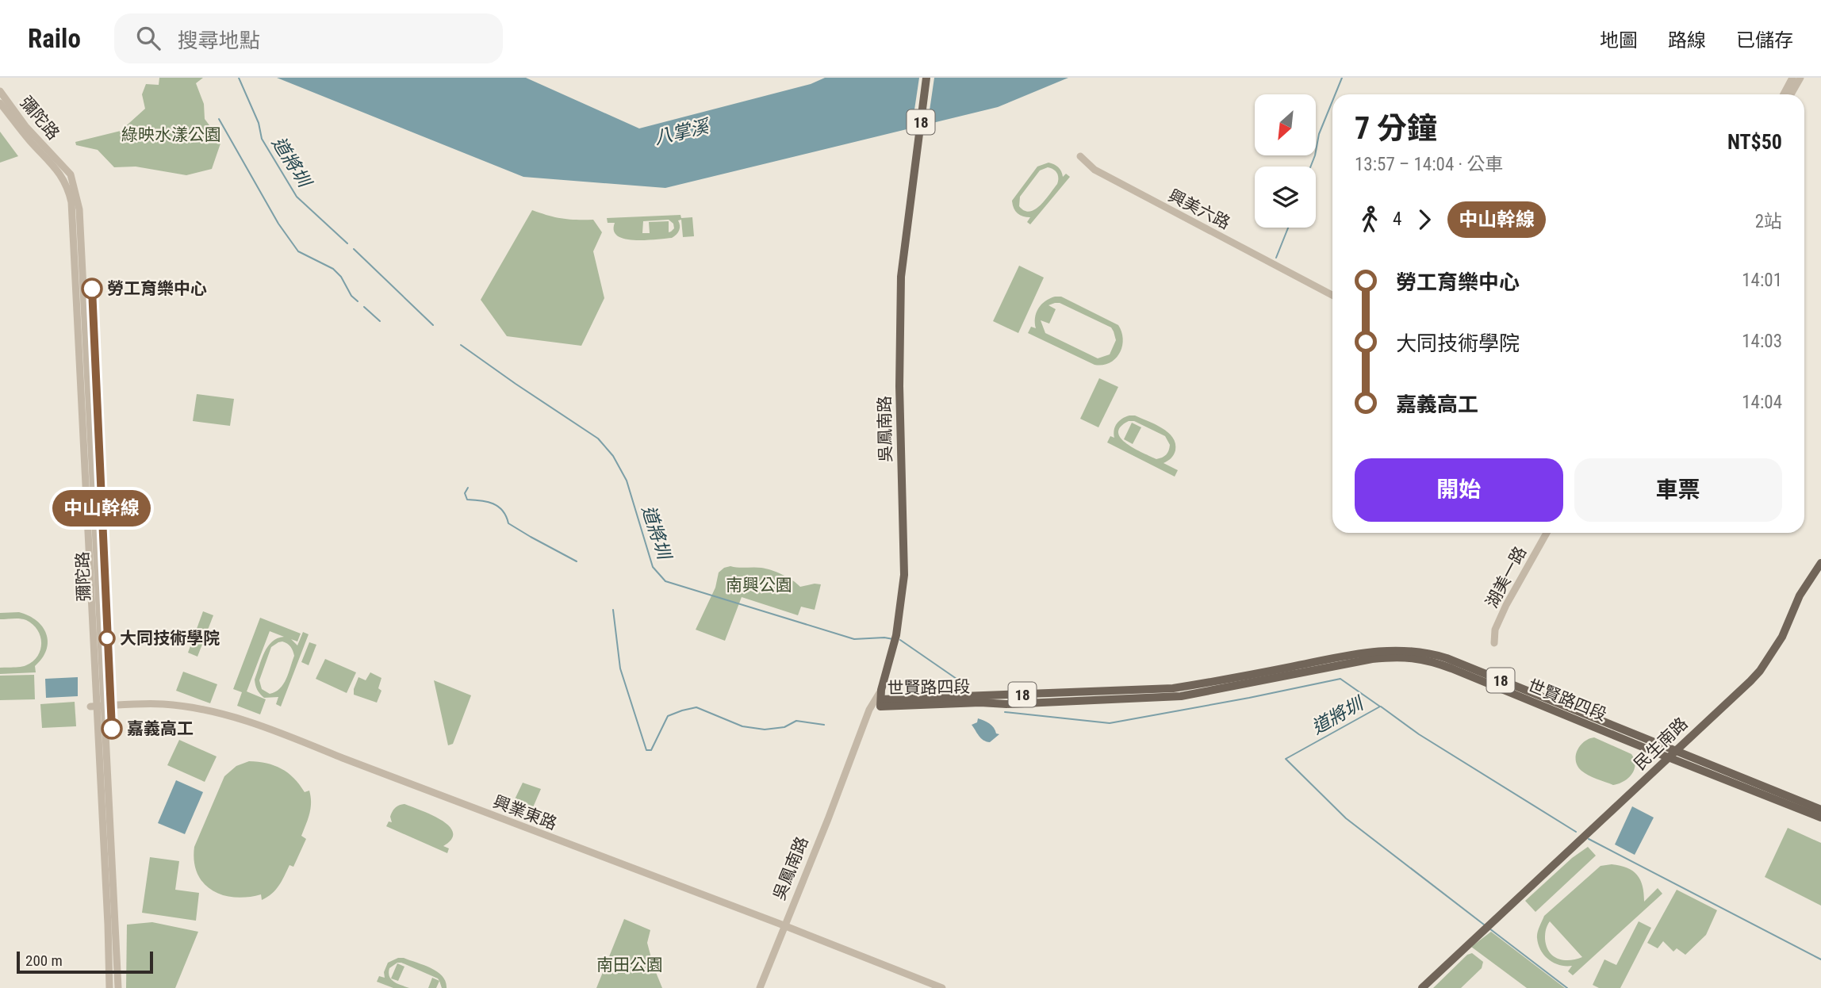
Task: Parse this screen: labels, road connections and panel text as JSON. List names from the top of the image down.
{
  "streets": {
    "main road": [
      "18",
      "吳鳳南路",
      "世賢路四段",
      "民生南路"
    ],
    "street": [
      "彌陀路",
      "興美六路",
      "湖美一路",
      "興業東路"
    ]
  },
  "crossings": [
    ["彌陀路", "興業東路"],
    ["吳鳳南路", "世賢路四段"],
    ["吳鳳南路", "興業東路"],
    ["世賢路四段", "民生南路"]
  ],
  "water": ["八掌溪", "道將圳"],
  "parks": ["綠映水漾公園", "南興公園", "南田公園"],
  "places": ["勞工育樂中心", "大同技術學院", "嘉義高工"],
  "lines": ["bus line 中山幹線"],
  "scale_bar": "200 m",
  "north": "bottom left",
  "page": {
    "header": "Railo",
    "search": "搜尋地點",
    "nav": ["地圖", "路線", "已儲存"],
    "on_map": "中山幹線",
    "heading": ["7 分鐘", "13:57 – 14:04 · 公車", "NT$50"],
    "legs": ["4", "中山幹線", "2站"],
    "list": [
      {
        "name": "勞工育樂中心",
        "value": "14:01"
      },
      {
        "name": "大同技術學院",
        "value": "14:03"
      },
      {
        "name": "嘉義高工",
        "value": "14:04"
      }
    ],
    "buttons": ["開始", "車票"],
    "scale": "200 m"
  }
}
